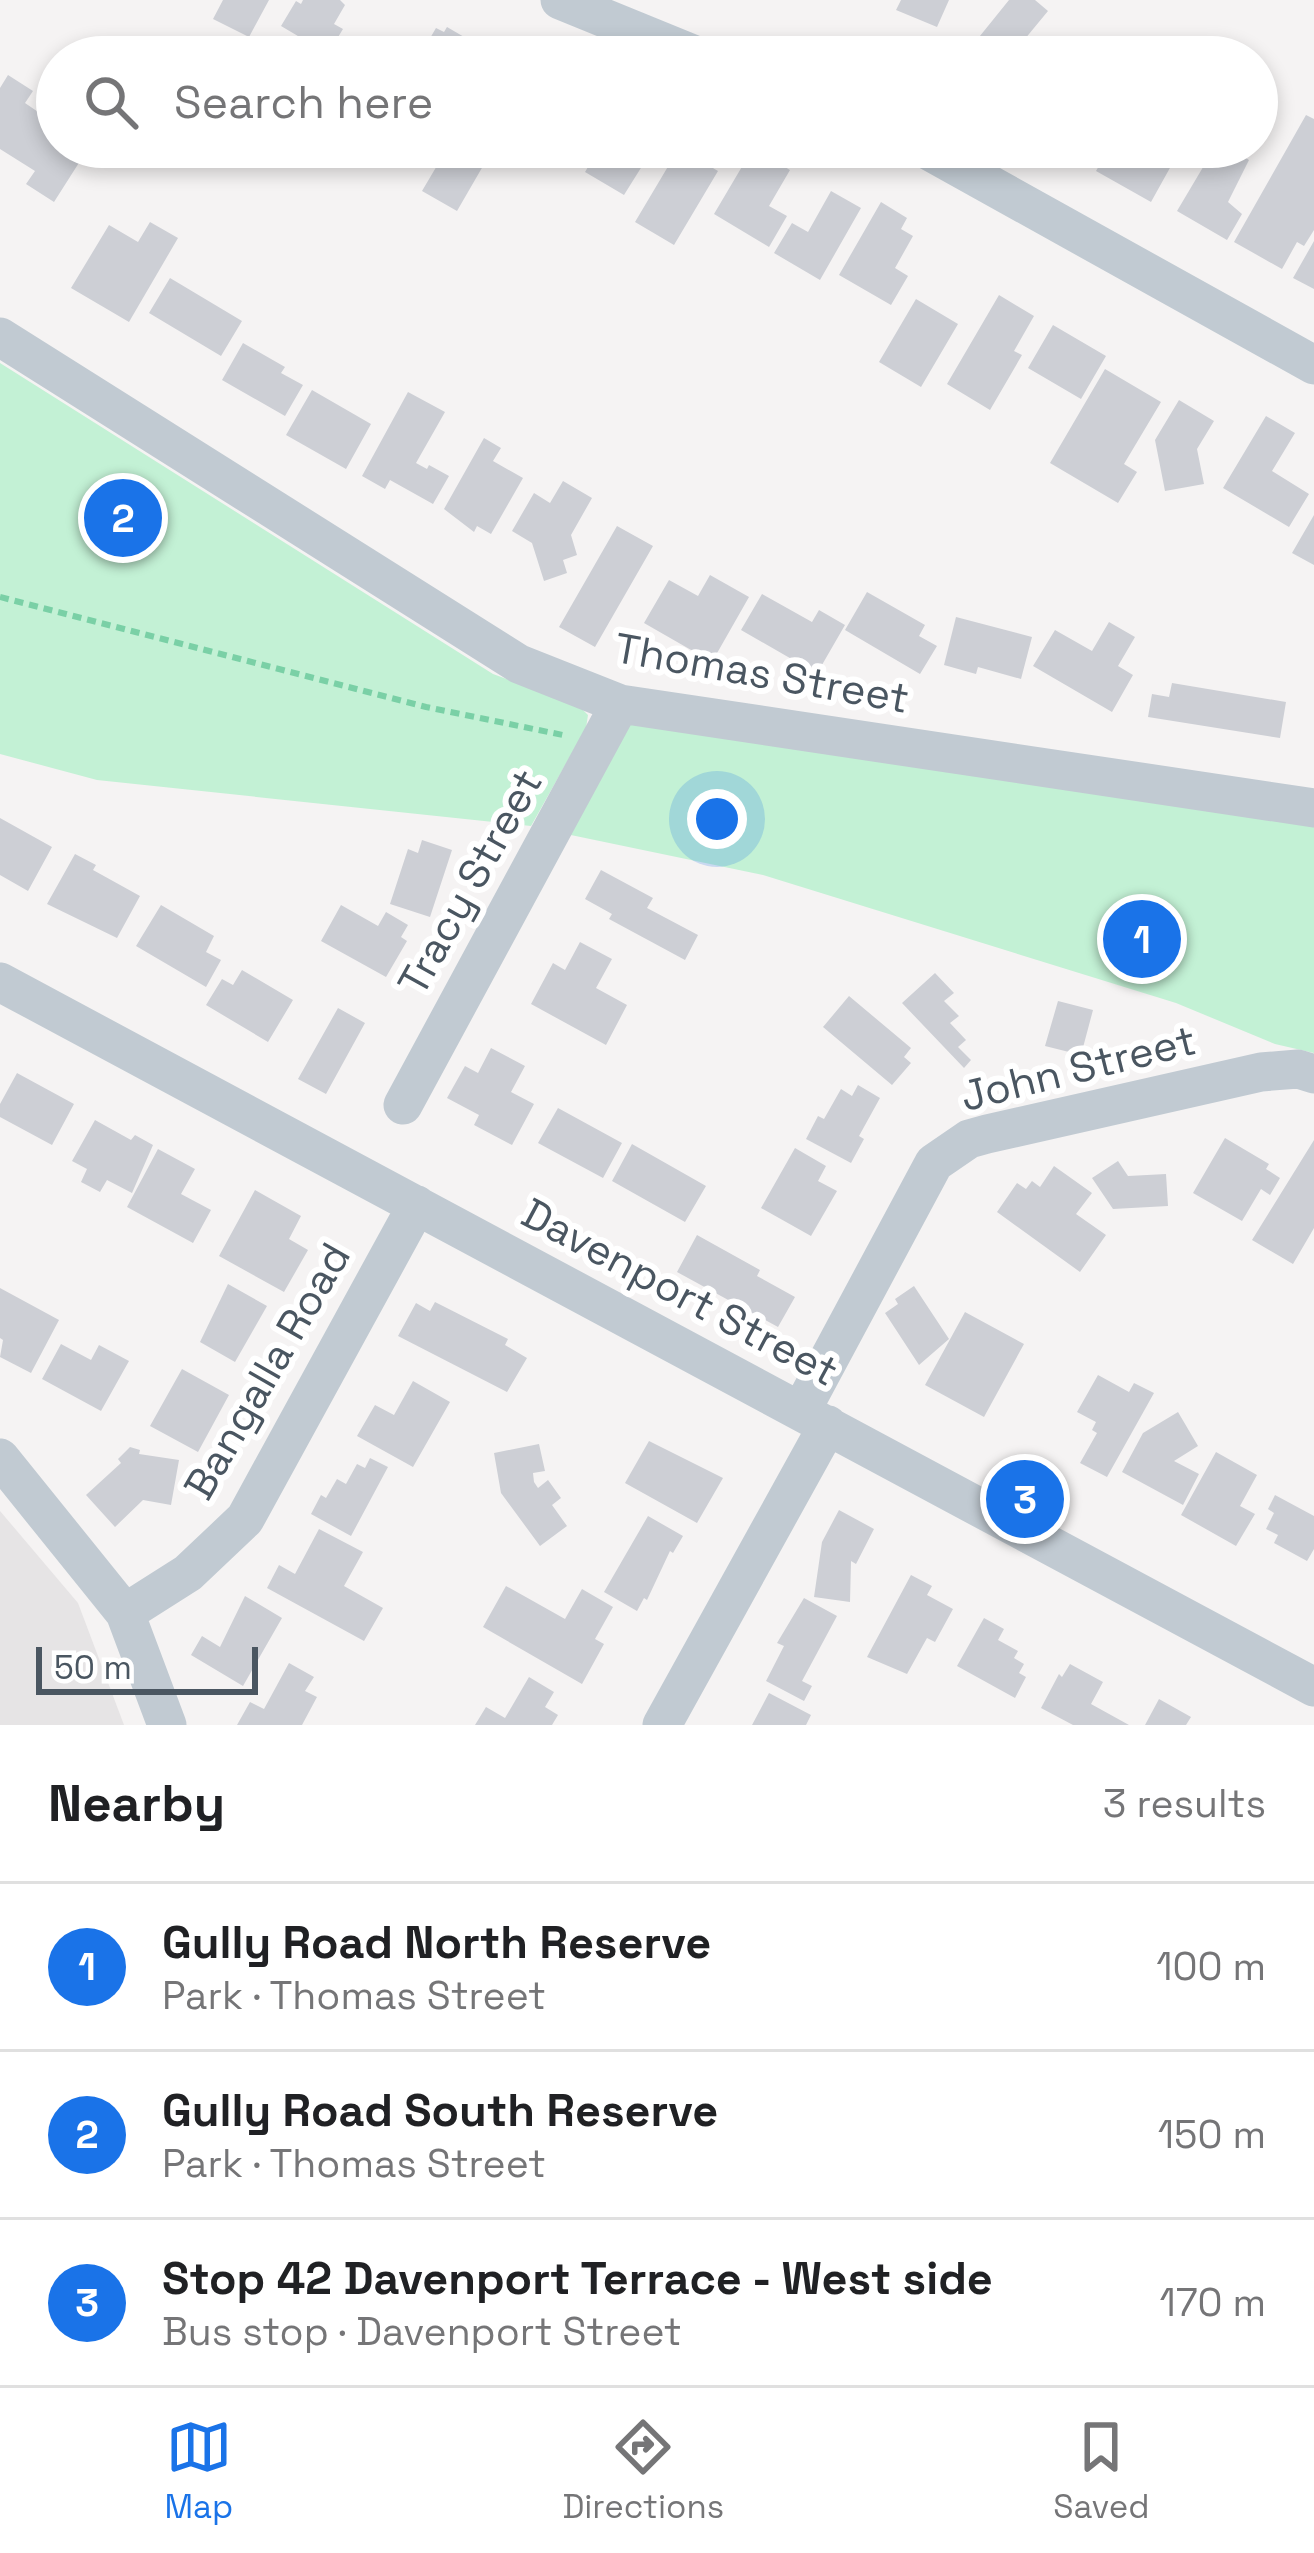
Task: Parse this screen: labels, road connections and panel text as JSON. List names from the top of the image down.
{
  "streets": {
    "street": [
      "Thomas Street",
      "Tracy Street",
      "John Street",
      "Davenport Street",
      "Bangalla Road"
    ]
  },
  "crossings": [
    ["Thomas Street", "Tracy Street"],
    ["John Street", "Davenport Street"],
    ["Davenport Street", "Bangalla Road"]
  ],
  "scale_bar": "50 m",
  "page": {
    "search": "Search here",
    "pins": ["2", "1", "3"],
    "scale": "50 m",
    "heading": ["Nearby", "3 results"],
    "list": [
      {
        "mark": "1",
        "name": "Gully Road North Reserve",
        "note": "Park · Thomas Street",
        "value": "100 m"
      },
      {
        "mark": "2",
        "name": "Gully Road South Reserve",
        "note": "Park · Thomas Street",
        "value": "150 m"
      },
      {
        "mark": "3",
        "name": "Stop 42 Davenport Terrace - West side",
        "note": "Bus stop · Davenport Street",
        "value": "170 m"
      }
    ],
    "nav": ["Map", "Directions", "Saved"]
  }
}
